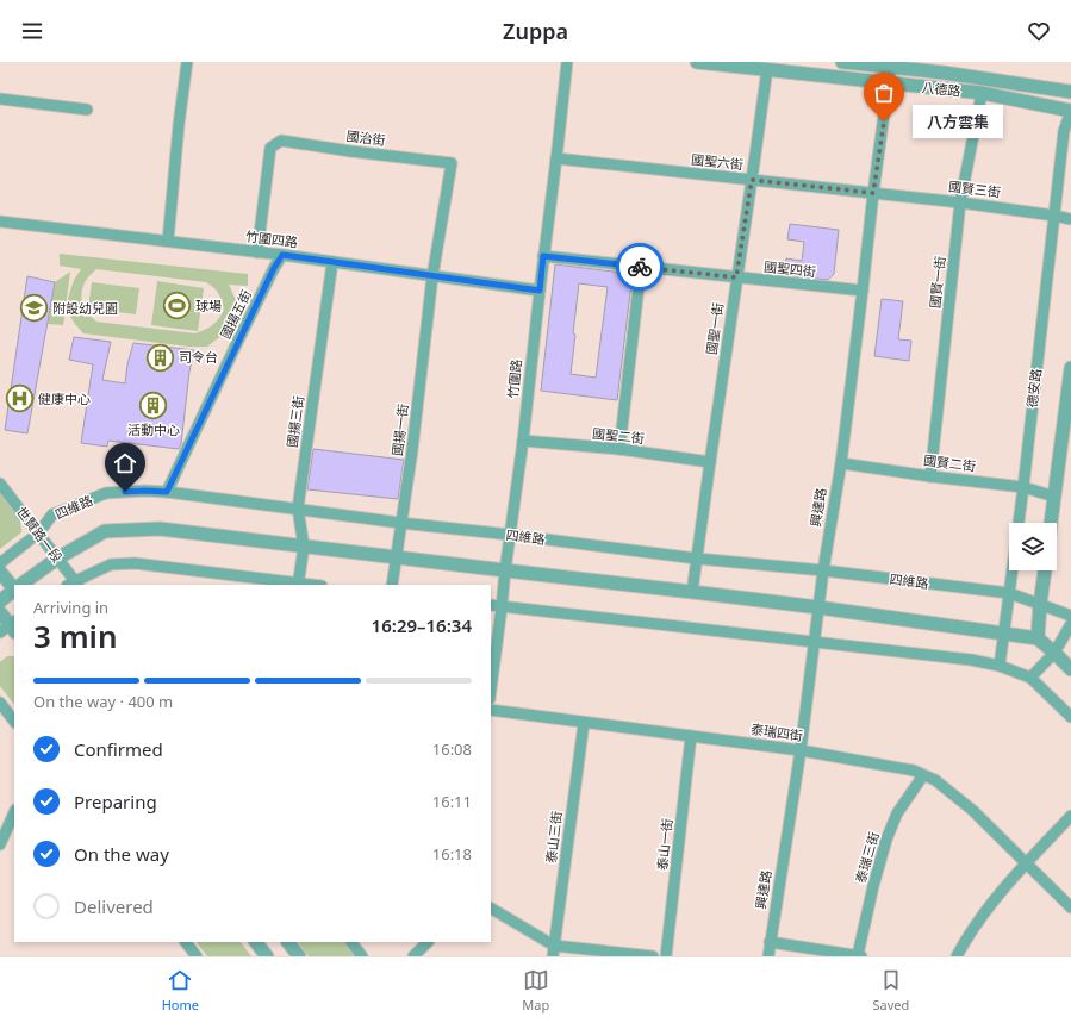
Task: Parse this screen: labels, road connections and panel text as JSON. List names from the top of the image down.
{
  "streets": {
    "street": [
      "八德路",
      "國治街",
      "國聖六街",
      "國賢三街",
      "竹圍四路",
      "國聖四街",
      "國賢一街",
      "國揚五街",
      "國聖一街",
      "竹圍路",
      "德安路",
      "國揚三街",
      "國揚一街",
      "國聖二街",
      "國賢二街",
      "四維路",
      "興達路",
      "世賢路一段",
      "泰瑞四街",
      "泰山三街",
      "泰山一街",
      "泰瑞三街"
    ]
  },
  "crossings": [
    ["八德路", "國賢一街"],
    ["八德路", "國聖一街"],
    ["八德路", "德安路"],
    ["八德路", "興達路"],
    ["國治街", "竹圍四路"],
    ["國治街", "國揚一街"],
    ["國聖六街", "國賢三街"],
    ["國聖六街", "國聖一街"],
    ["國聖六街", "竹圍路"],
    ["國聖六街", "興達路"],
    ["國賢三街", "國賢一街"],
    ["國賢三街", "德安路"],
    ["國賢三街", "興達路"],
    ["竹圍四路", "國揚五街"],
    ["竹圍四路", "竹圍路"],
    ["竹圍四路", "國揚三街"],
    ["竹圍四路", "國揚一街"],
    ["國聖四街", "國聖一街"],
    ["國聖四街", "竹圍路"],
    ["國聖四街", "興達路"],
    ["國賢一街", "國賢二街"],
    ["國揚五街", "四維路"],
    ["國聖一街", "國聖二街"],
    ["國聖一街", "四維路"],
    ["竹圍路", "國聖二街"],
    ["竹圍路", "四維路"],
    ["德安路", "國賢二街"],
    ["德安路", "四維路"],
    ["國揚三街", "四維路"],
    ["國揚一街", "四維路"],
    ["國賢二街", "興達路"],
    ["四維路", "興達路"],
    ["四維路", "世賢路一段"],
    ["興達路", "泰瑞四街"],
    ["泰瑞四街", "泰山三街"],
    ["泰瑞四街", "泰山一街"],
    ["泰瑞四街", "泰瑞三街"]
  ],
  "places": {
    "other": ["八方雲集"],
    "sports": ["球場"],
    "school or university": ["附設幼兒園"],
    "building": ["司令台", "活動中心"],
    "hospital": ["健康中心"]
  },
  "page": {
    "header": "Zuppa",
    "bubble": "八方雲集",
    "heading": ["3 min", "Arriving in", "16:29–16:34"],
    "bar": "On the way · 400 m",
    "list": [
      ["Confirmed", "16:08"],
      ["Preparing", "16:11"],
      ["On the way", "16:18"],
      "Delivered"
    ],
    "tabs": ["Home", "Map", "Saved"]
  }
}
